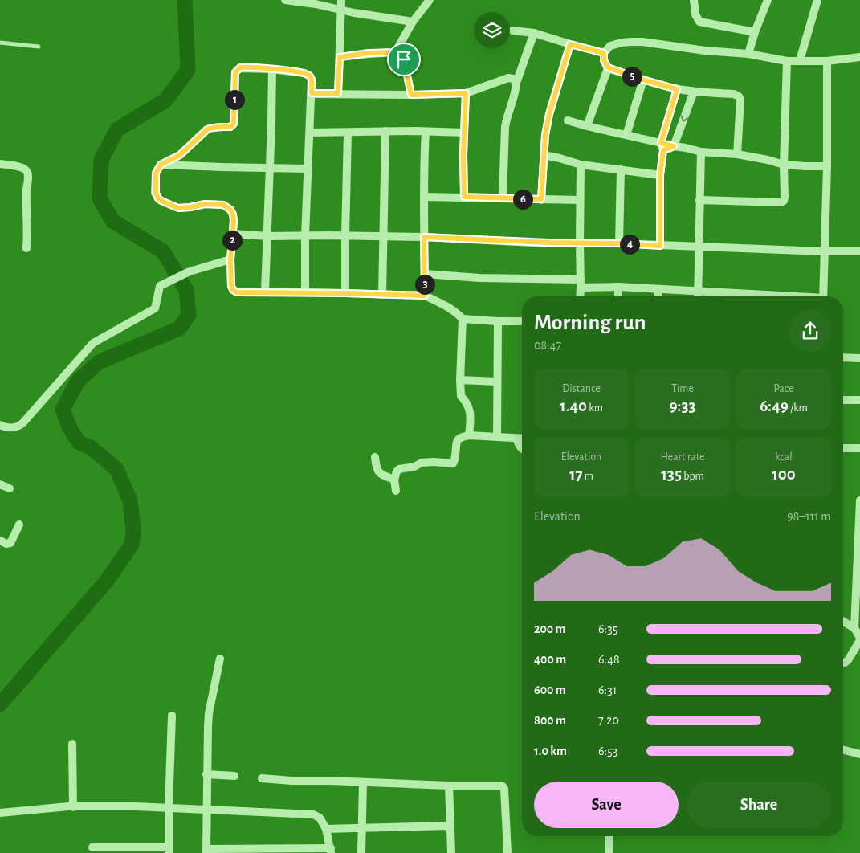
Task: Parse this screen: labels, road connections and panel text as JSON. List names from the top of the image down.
{
  "page": {
    "pins": [
      "5",
      "1",
      "6",
      "2",
      "4",
      "3"
    ],
    "heading": ["Morning run", "08:47"],
    "stats": [
      ["Distance", "1.40 km"],
      ["Time", "9:33"],
      ["Pace", "6:49 /km"],
      ["Elevation", "17 m"],
      ["Heart rate", "135 bpm"],
      ["kcal", "100"]
    ],
    "chart": ["Elevation", "98–111 m"],
    "list": [
      {
        "name": "200 m",
        "note": "6:35"
      },
      {
        "name": "400 m",
        "note": "6:48"
      },
      {
        "name": "600 m",
        "note": "6:31"
      },
      {
        "name": "800 m",
        "note": "7:20"
      },
      {
        "name": "1.0 km",
        "note": "6:53"
      }
    ],
    "buttons": ["Save", "Share"]
  }
}
